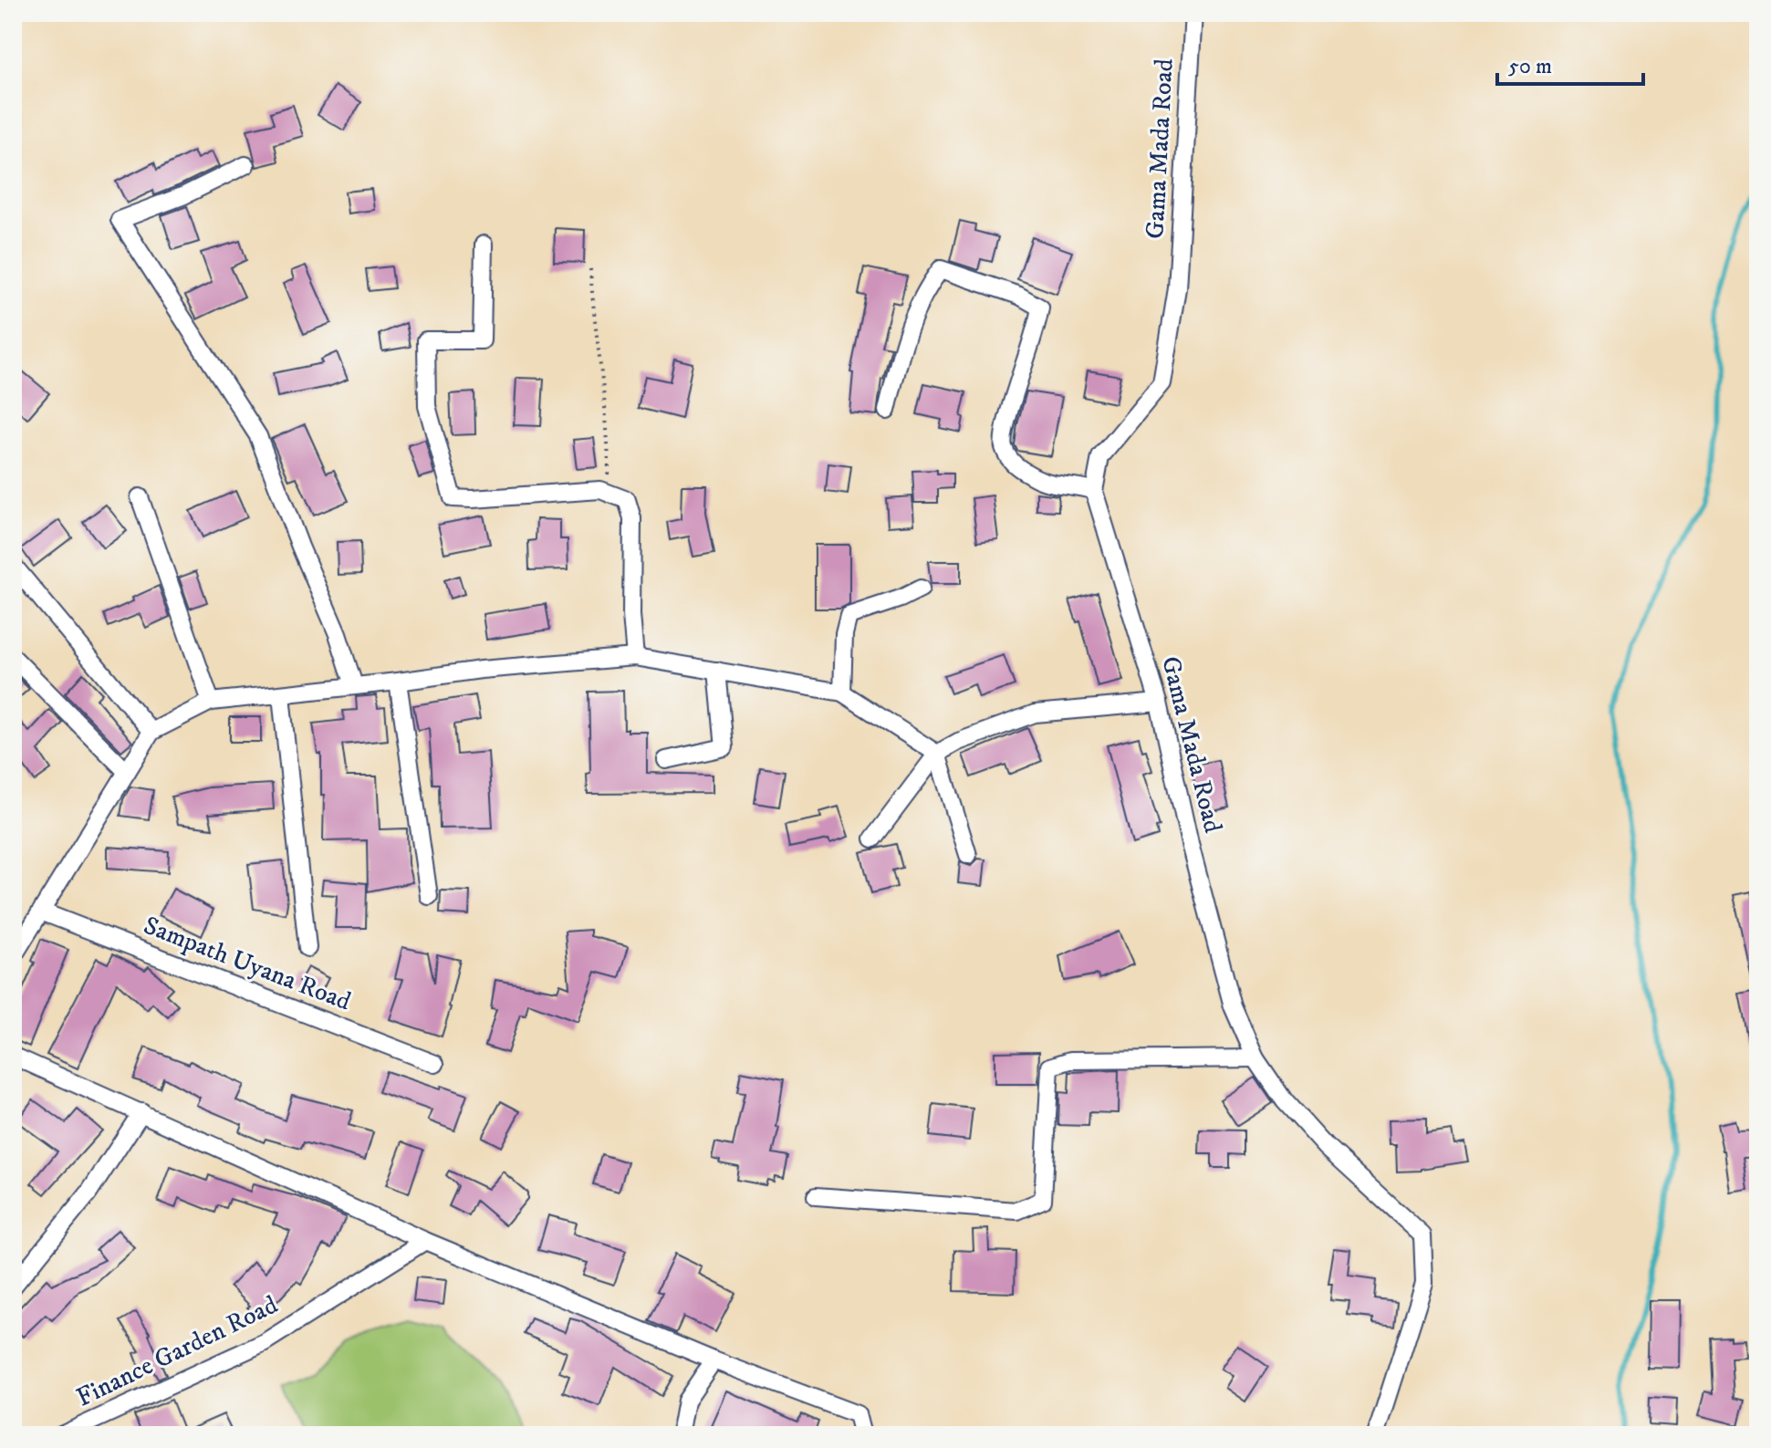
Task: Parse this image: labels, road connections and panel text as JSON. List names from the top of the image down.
{
  "streets": {
    "street": ["Gama Mada Road", "Sampath Uyana Road", "Finance Garden Road"]
  },
  "scale_bar": "50 m"
}
